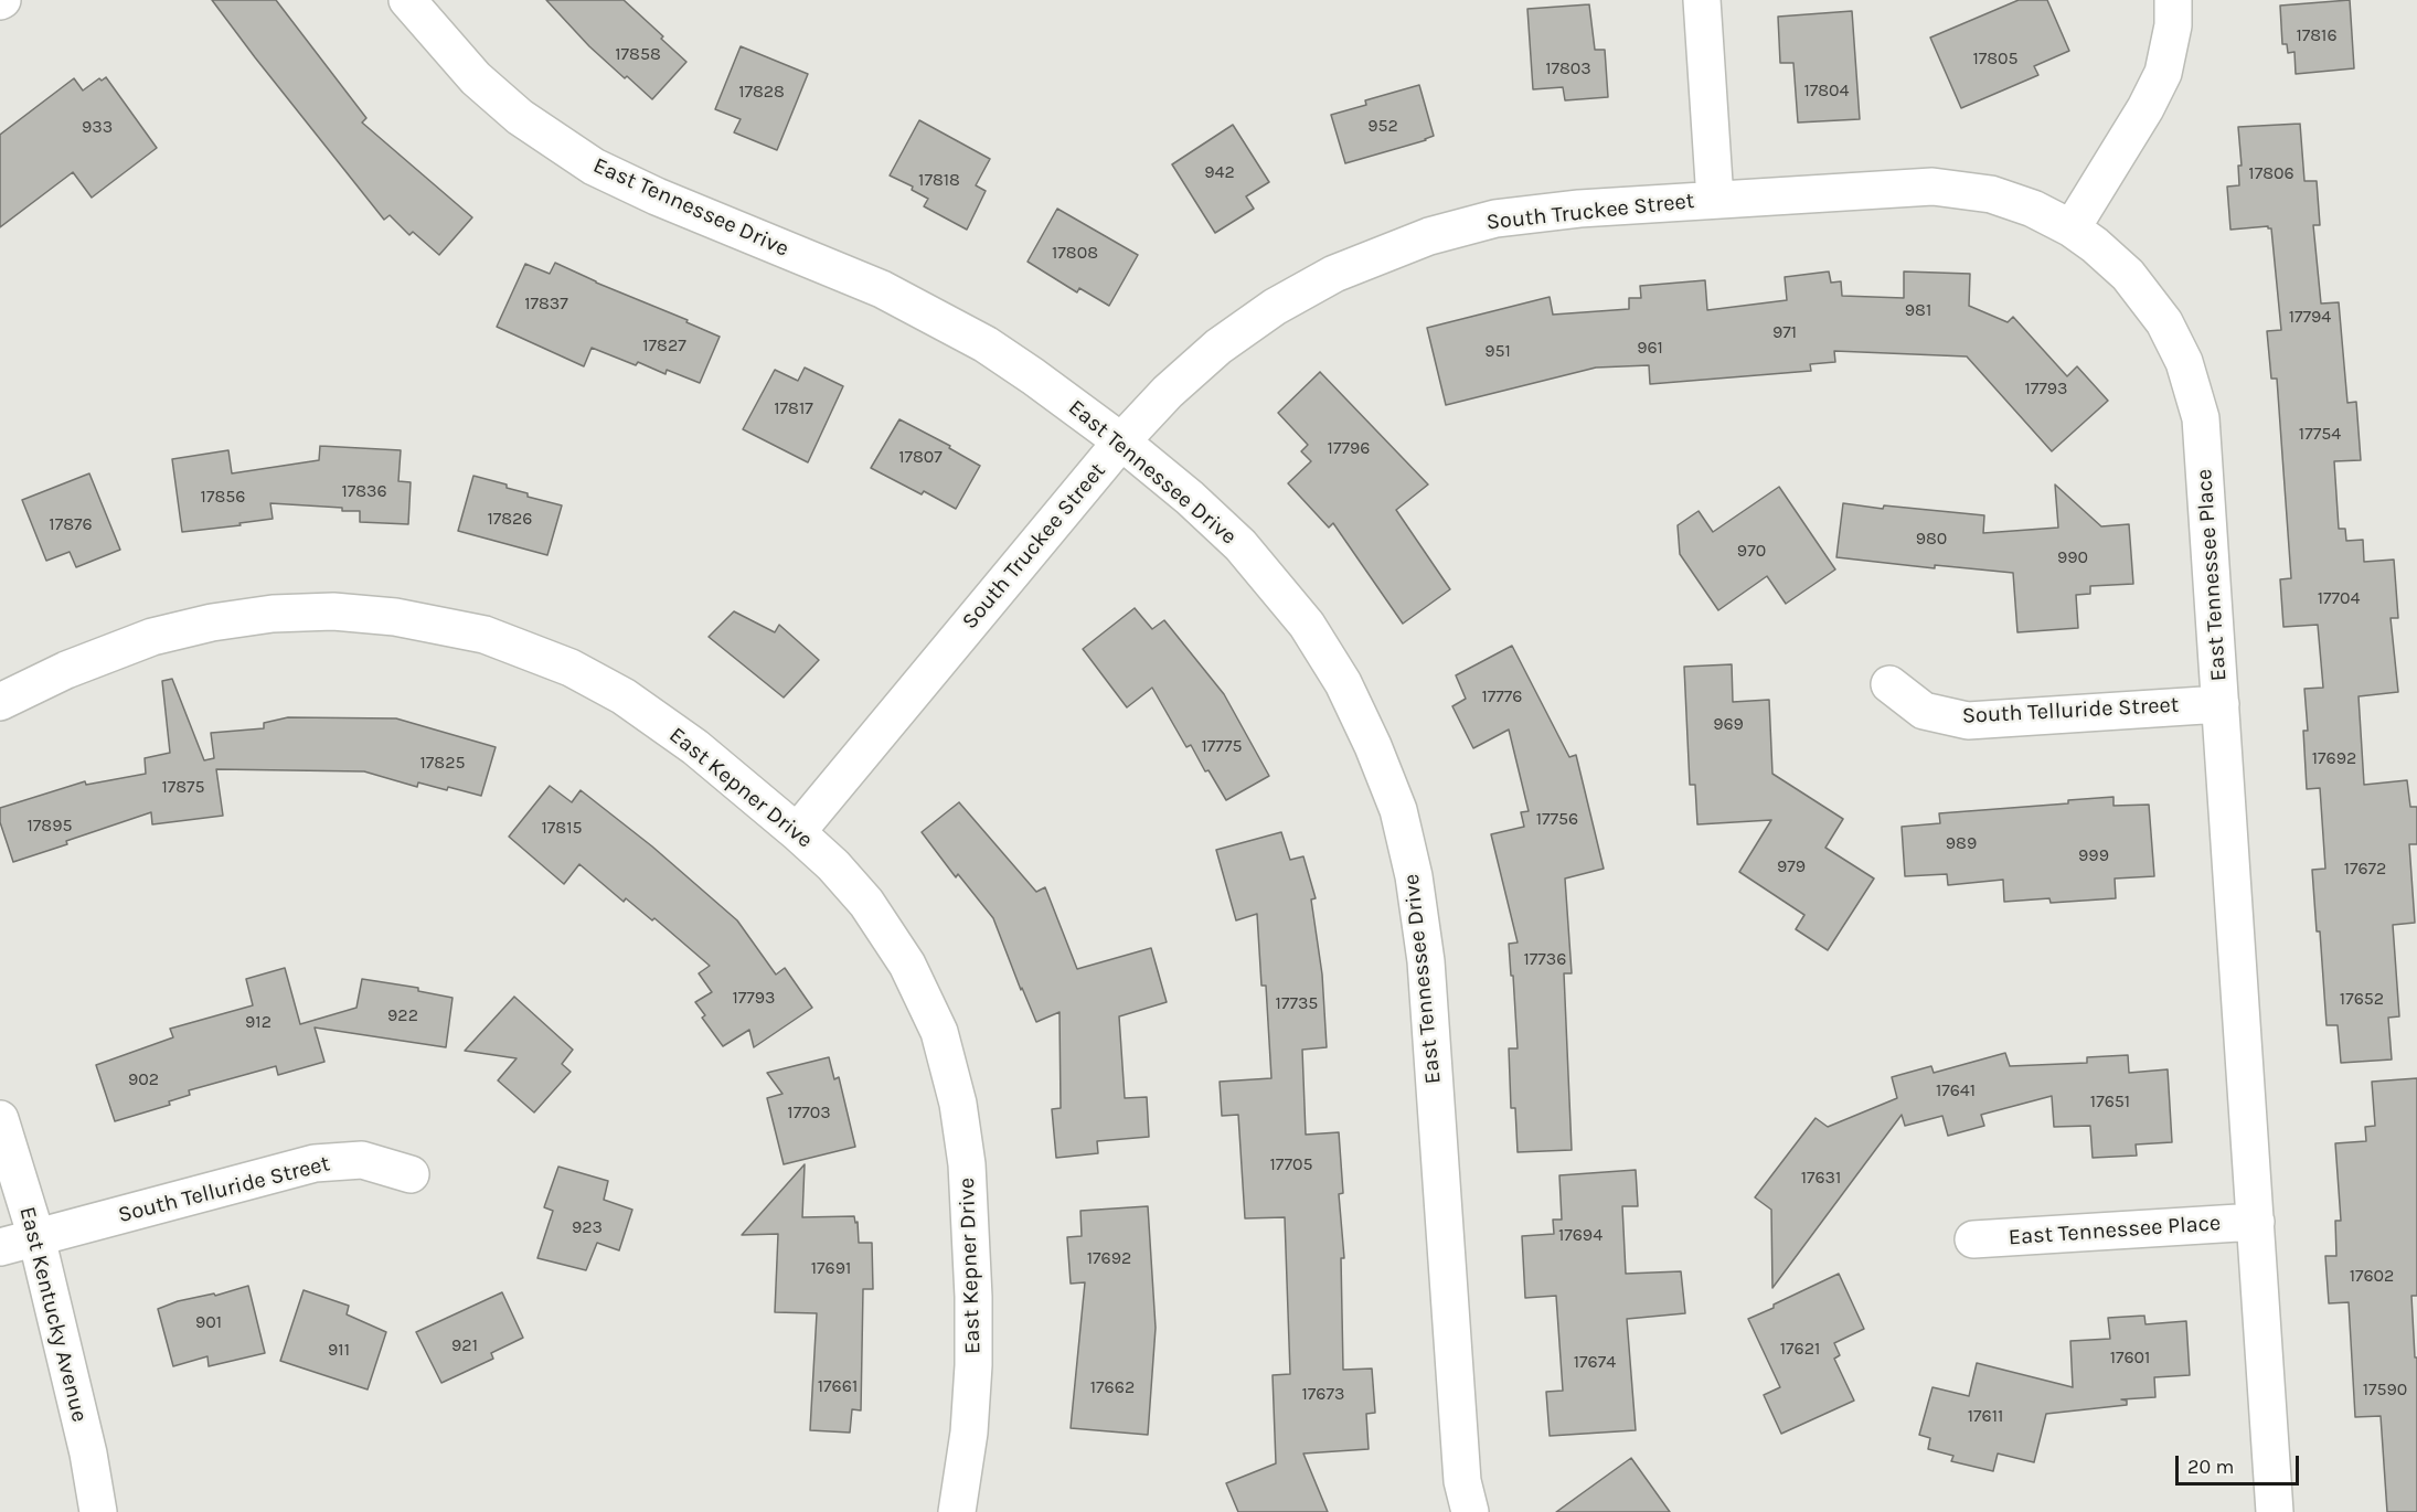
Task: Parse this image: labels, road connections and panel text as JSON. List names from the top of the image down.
{
  "streets": {
    "street": [
      "East Tennessee Drive",
      "South Truckee Street",
      "East Tennessee Place",
      "South Telluride Street",
      "East Kepner Drive",
      "East Kentucky Avenue"
    ]
  },
  "crossings": [
    ["East Tennessee Drive", "South Truckee Street"],
    ["South Truckee Street", "East Tennessee Place"],
    ["South Truckee Street", "East Kepner Drive"],
    ["East Tennessee Place", "South Telluride Street"],
    ["South Telluride Street", "East Kentucky Avenue"]
  ],
  "house_numbers": [
    "17816",
    "17858",
    "17805",
    "17803",
    "17804",
    "17828",
    "952",
    "933",
    "942",
    "17806",
    "17818",
    "17808",
    "17837",
    "981",
    "17794",
    "971",
    "17827",
    "961",
    "951",
    "17793",
    "17817",
    "17754",
    "17796",
    "17807",
    "17836",
    "17856",
    "17826",
    "17876",
    "980",
    "970",
    "990",
    "17704",
    "17776",
    "969",
    "17775",
    "17692",
    "17825",
    "17875",
    "17756",
    "17895",
    "17815",
    "989",
    "999",
    "979",
    "17672",
    "17736",
    "17793",
    "17652",
    "17735",
    "922",
    "912",
    "902",
    "17641",
    "17651",
    "17703",
    "17705",
    "17631",
    "923",
    "17694",
    "17692",
    "17691",
    "17602",
    "901",
    "921",
    "17621",
    "911",
    "17601",
    "17674",
    "17661",
    "17662",
    "17590",
    "17673",
    "17611"
  ],
  "scale_bar": "20 m"
}
